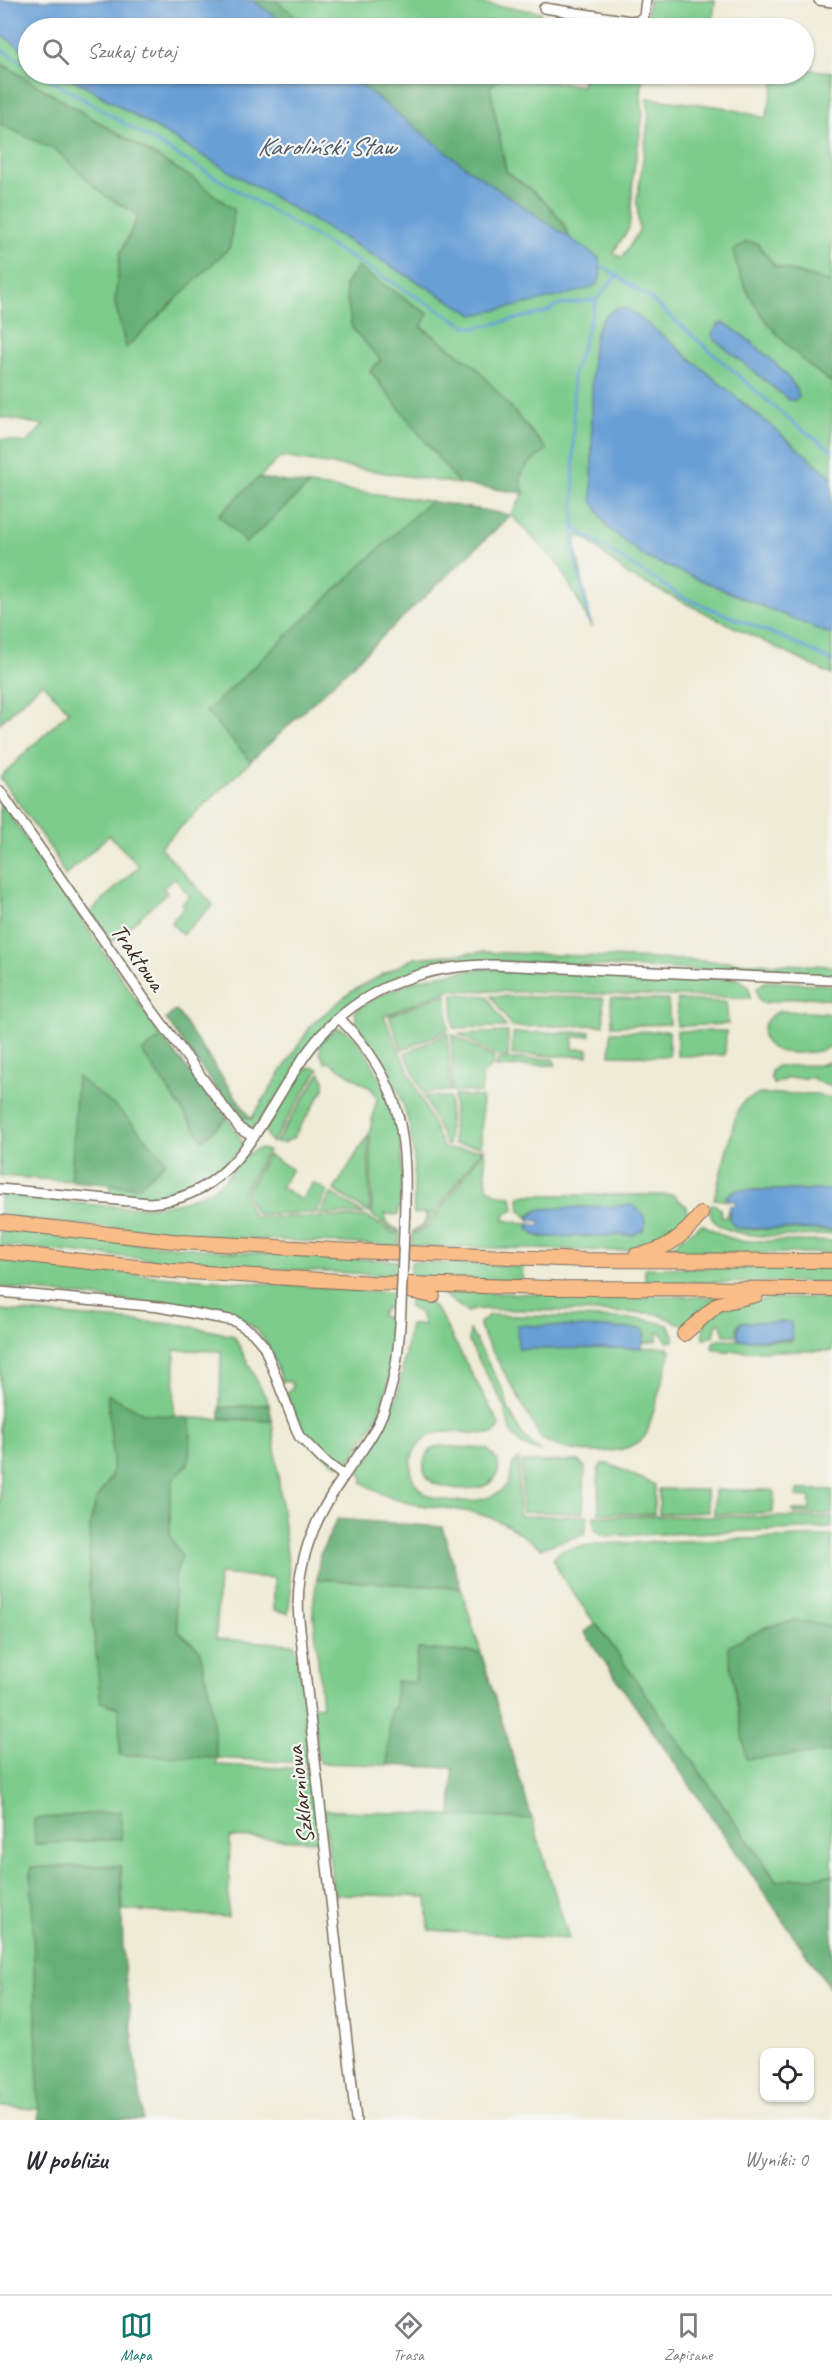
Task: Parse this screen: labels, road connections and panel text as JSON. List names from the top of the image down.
{
  "streets": {
    "street": ["Traktowa", "Szklarniowa"]
  },
  "water": ["Karoliński Staw"],
  "page": {
    "search": "Szukaj tutaj",
    "heading": ["W pobliżu", "Wyniki: 0"],
    "nav": ["Mapa", "Trasa", "Zapisane"]
  }
}
